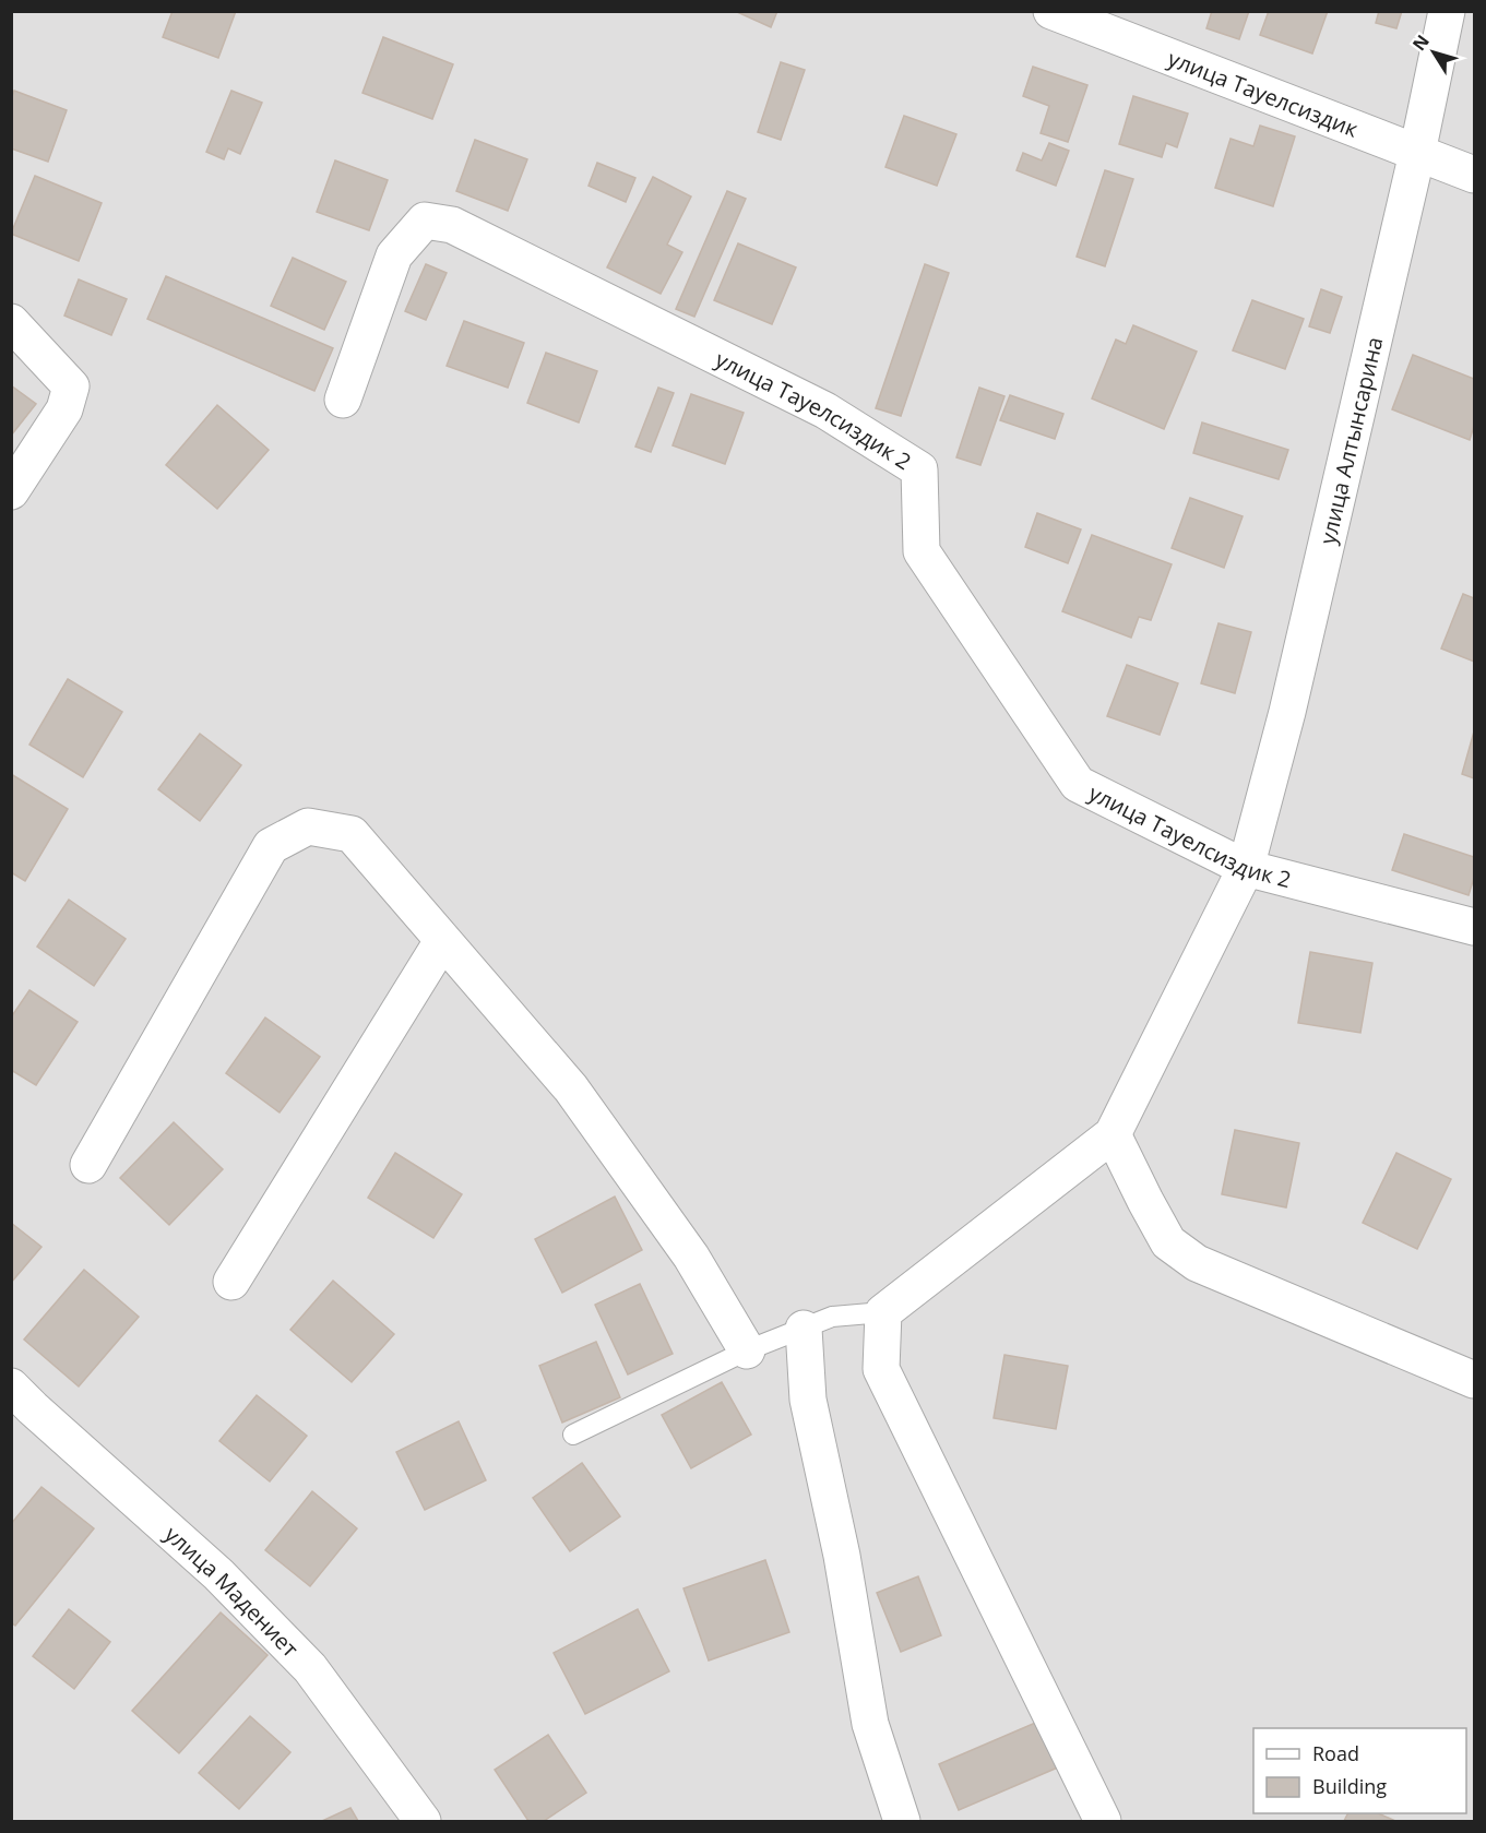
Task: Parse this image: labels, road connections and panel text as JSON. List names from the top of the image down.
{
  "streets": {
    "street": [
      "улица Тауелсиздик",
      "улица Тауелсиздик 2",
      "улица Алтынсарина",
      "улица Мадениет"
    ]
  },
  "crossings": [
    ["улица Тауелсиздик", "улица Алтынсарина"],
    ["улица Тауелсиздик 2", "улица Алтынсарина"]
  ],
  "legend": ["Road", "Building"],
  "north": "top left"
}
